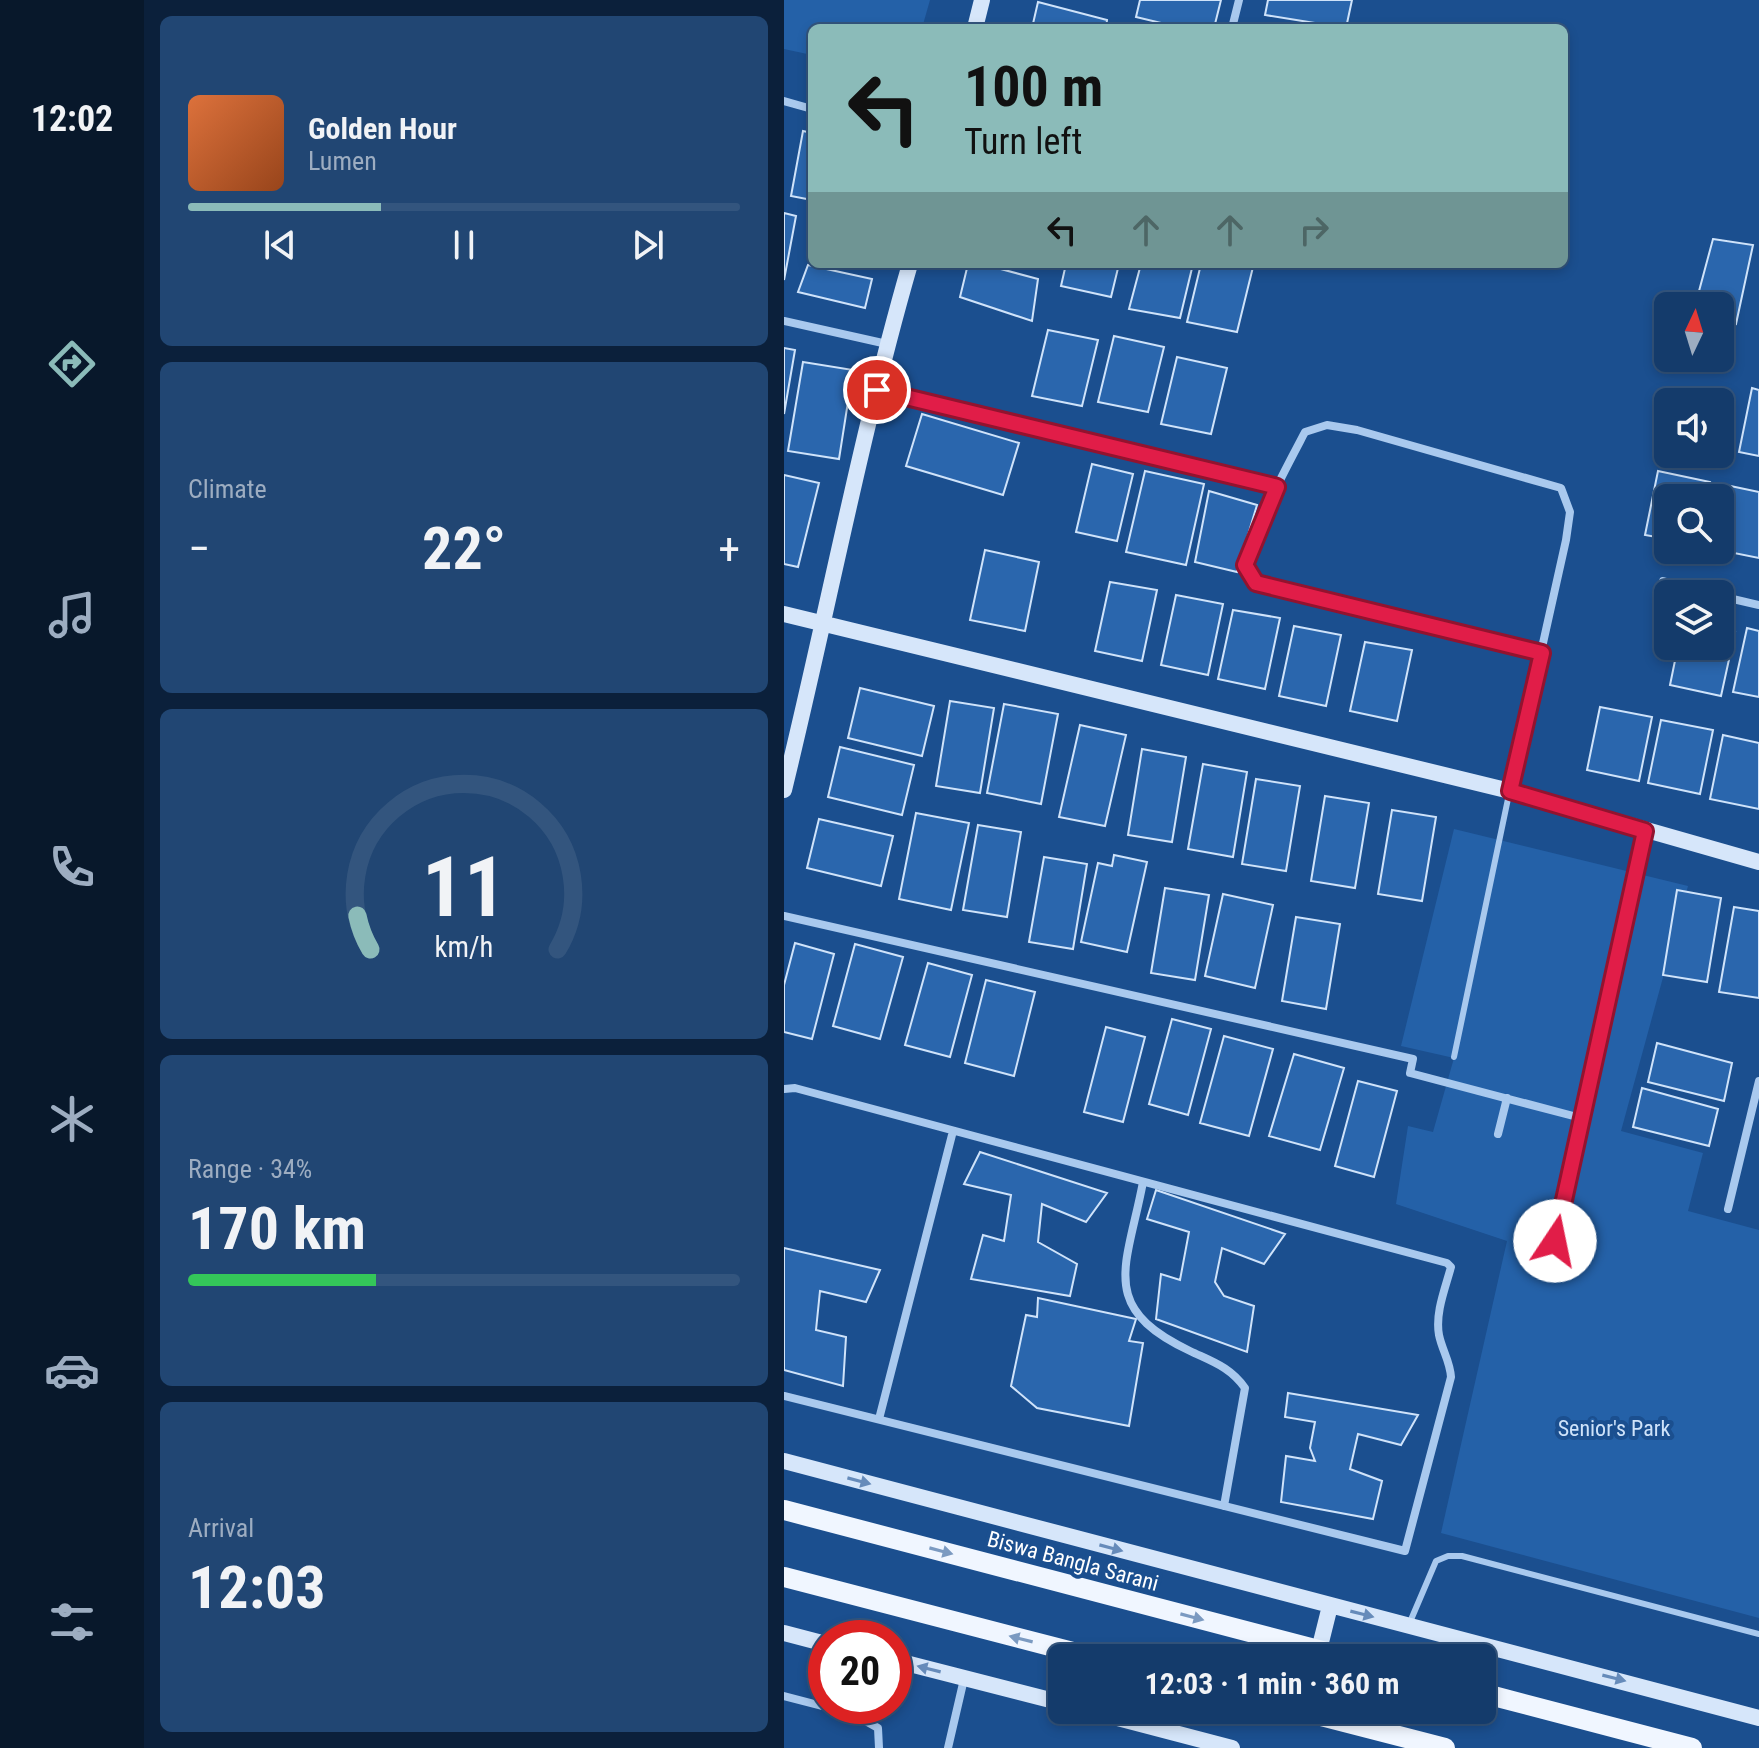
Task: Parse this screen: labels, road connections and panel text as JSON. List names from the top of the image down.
{
  "streets": {
    "main road": ["Biswa Bangla Sarani"]
  },
  "parks": ["Senior's Park"],
  "north": "top",
  "page": {
    "tabs": "12:02",
    "turn": ["100 m", "Turn left"],
    "song": ["Golden Hour", "Lumen"],
    "tile": [
      "Climate",
      ["Range · 34%", "170 km"],
      ["Arrival", "12:03"]
    ],
    "heat": ["−", "22°", "+"],
    "limit": "20",
    "trip": "12:03 · 1 min · 360 m",
    "gauge": ["11", "km/h"]
  }
}
